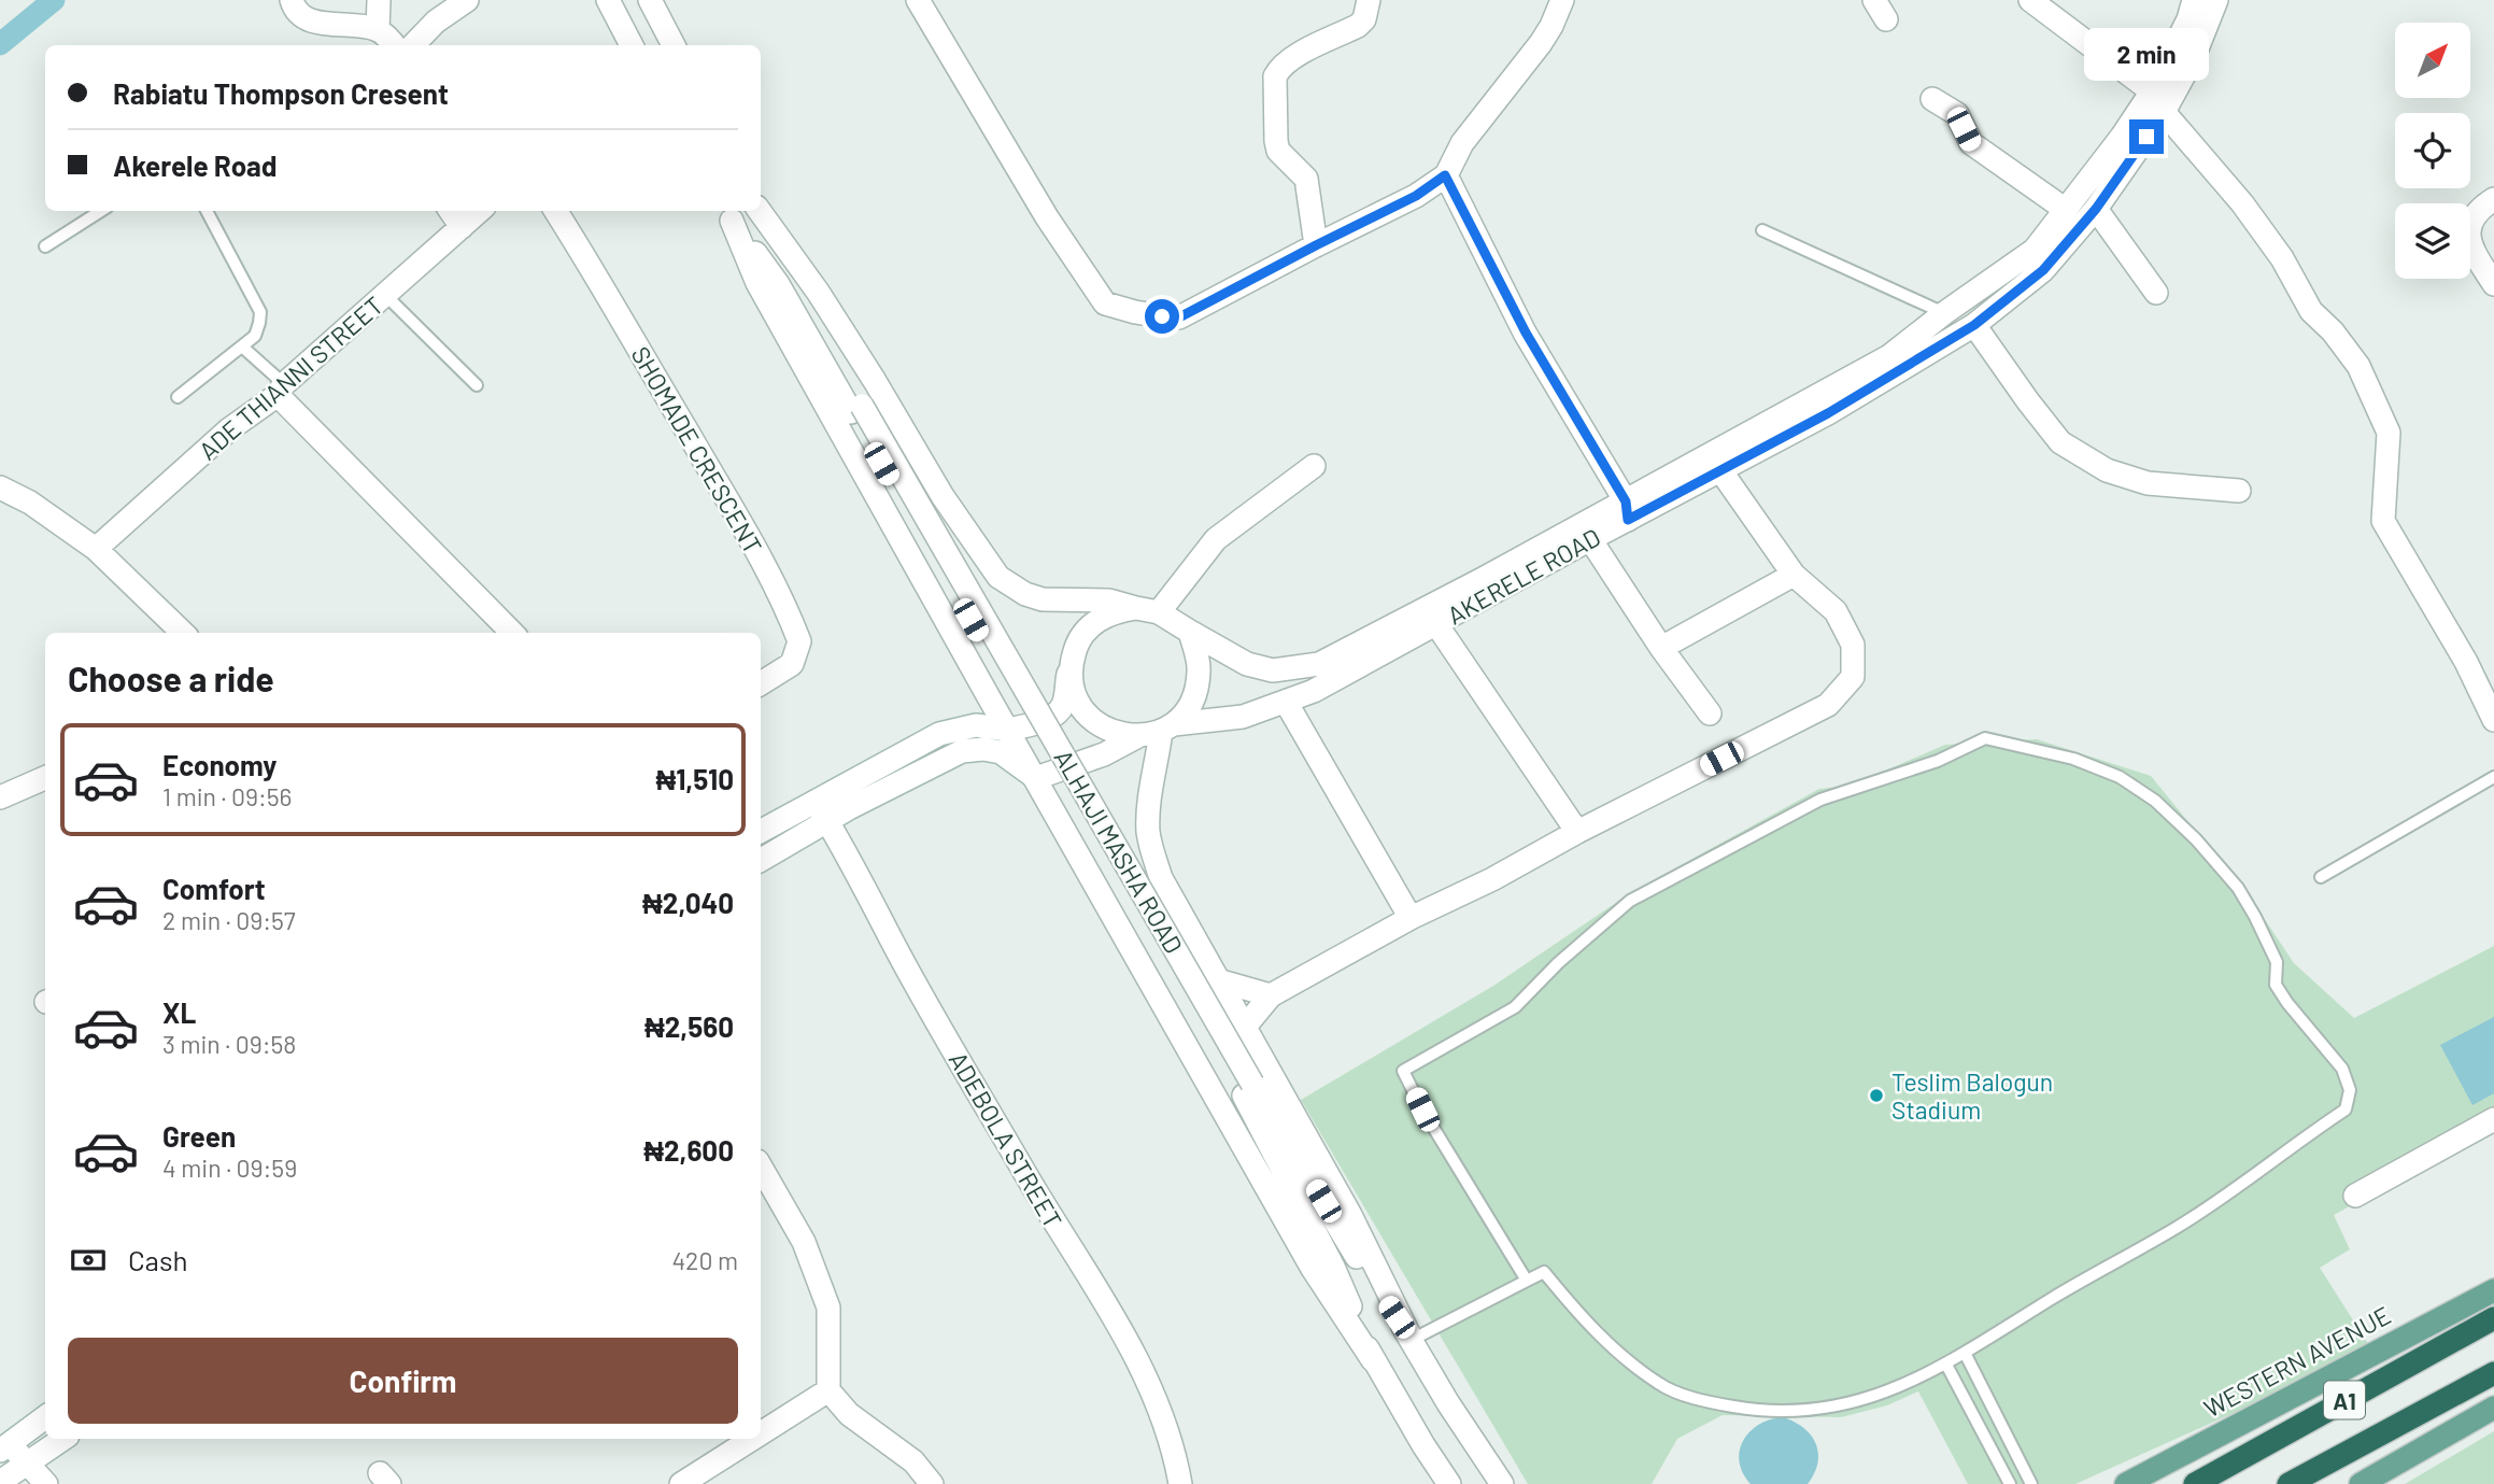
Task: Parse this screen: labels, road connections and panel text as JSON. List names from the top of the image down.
{
  "streets": {
    "highway": ["A1"],
    "main road": ["WESTERN AVENUE"],
    "street": [
      "ADE THIANNI STREET",
      "SHOMADE CRESCENT",
      "AKERELE ROAD",
      "ALHAJI MASHA ROAD",
      "ADEBOLA STREET"
    ]
  },
  "places": ["Teslim Balogun Stadium"],
  "north": "top right",
  "page": {
    "bubble": "2 min",
    "banner": ["Rabiatu Thompson Cresent", "Akerele Road"],
    "heading": "Choose a ride",
    "list": [
      {
        "name": "Economy",
        "note": "1 min · 09:56",
        "value": "₦1,510"
      },
      {
        "name": "Comfort",
        "note": "2 min · 09:57",
        "value": "₦2,040"
      },
      {
        "name": "XL",
        "note": "3 min · 09:58",
        "value": "₦2,560"
      },
      {
        "name": "Green",
        "note": "4 min · 09:59",
        "value": "₦2,600"
      }
    ],
    "pay": ["Cash", "420 m"],
    "buttons": "Confirm"
  }
}
